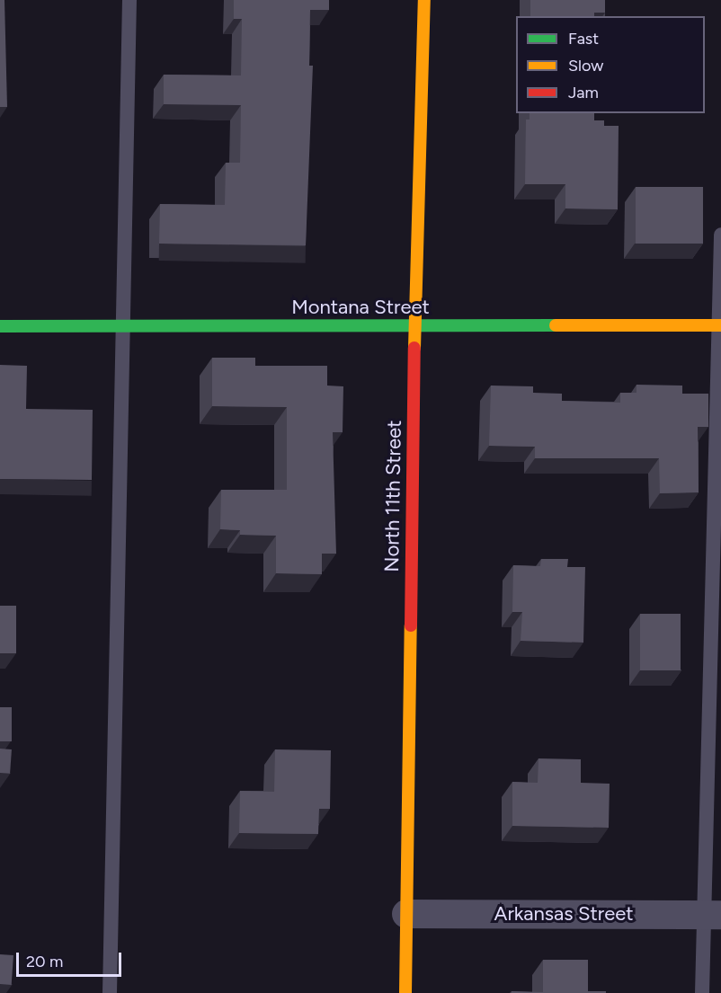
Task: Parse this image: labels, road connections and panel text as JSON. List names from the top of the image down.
{
  "streets": {
    "street": ["Montana Street", "North 11th Street", "Arkansas Street"]
  },
  "crossings": [
    ["Montana Street", "North 11th Street"],
    ["North 11th Street", "Arkansas Street"]
  ],
  "legend": ["Fast", "Slow", "Jam"],
  "scale_bar": "20 m"
}
